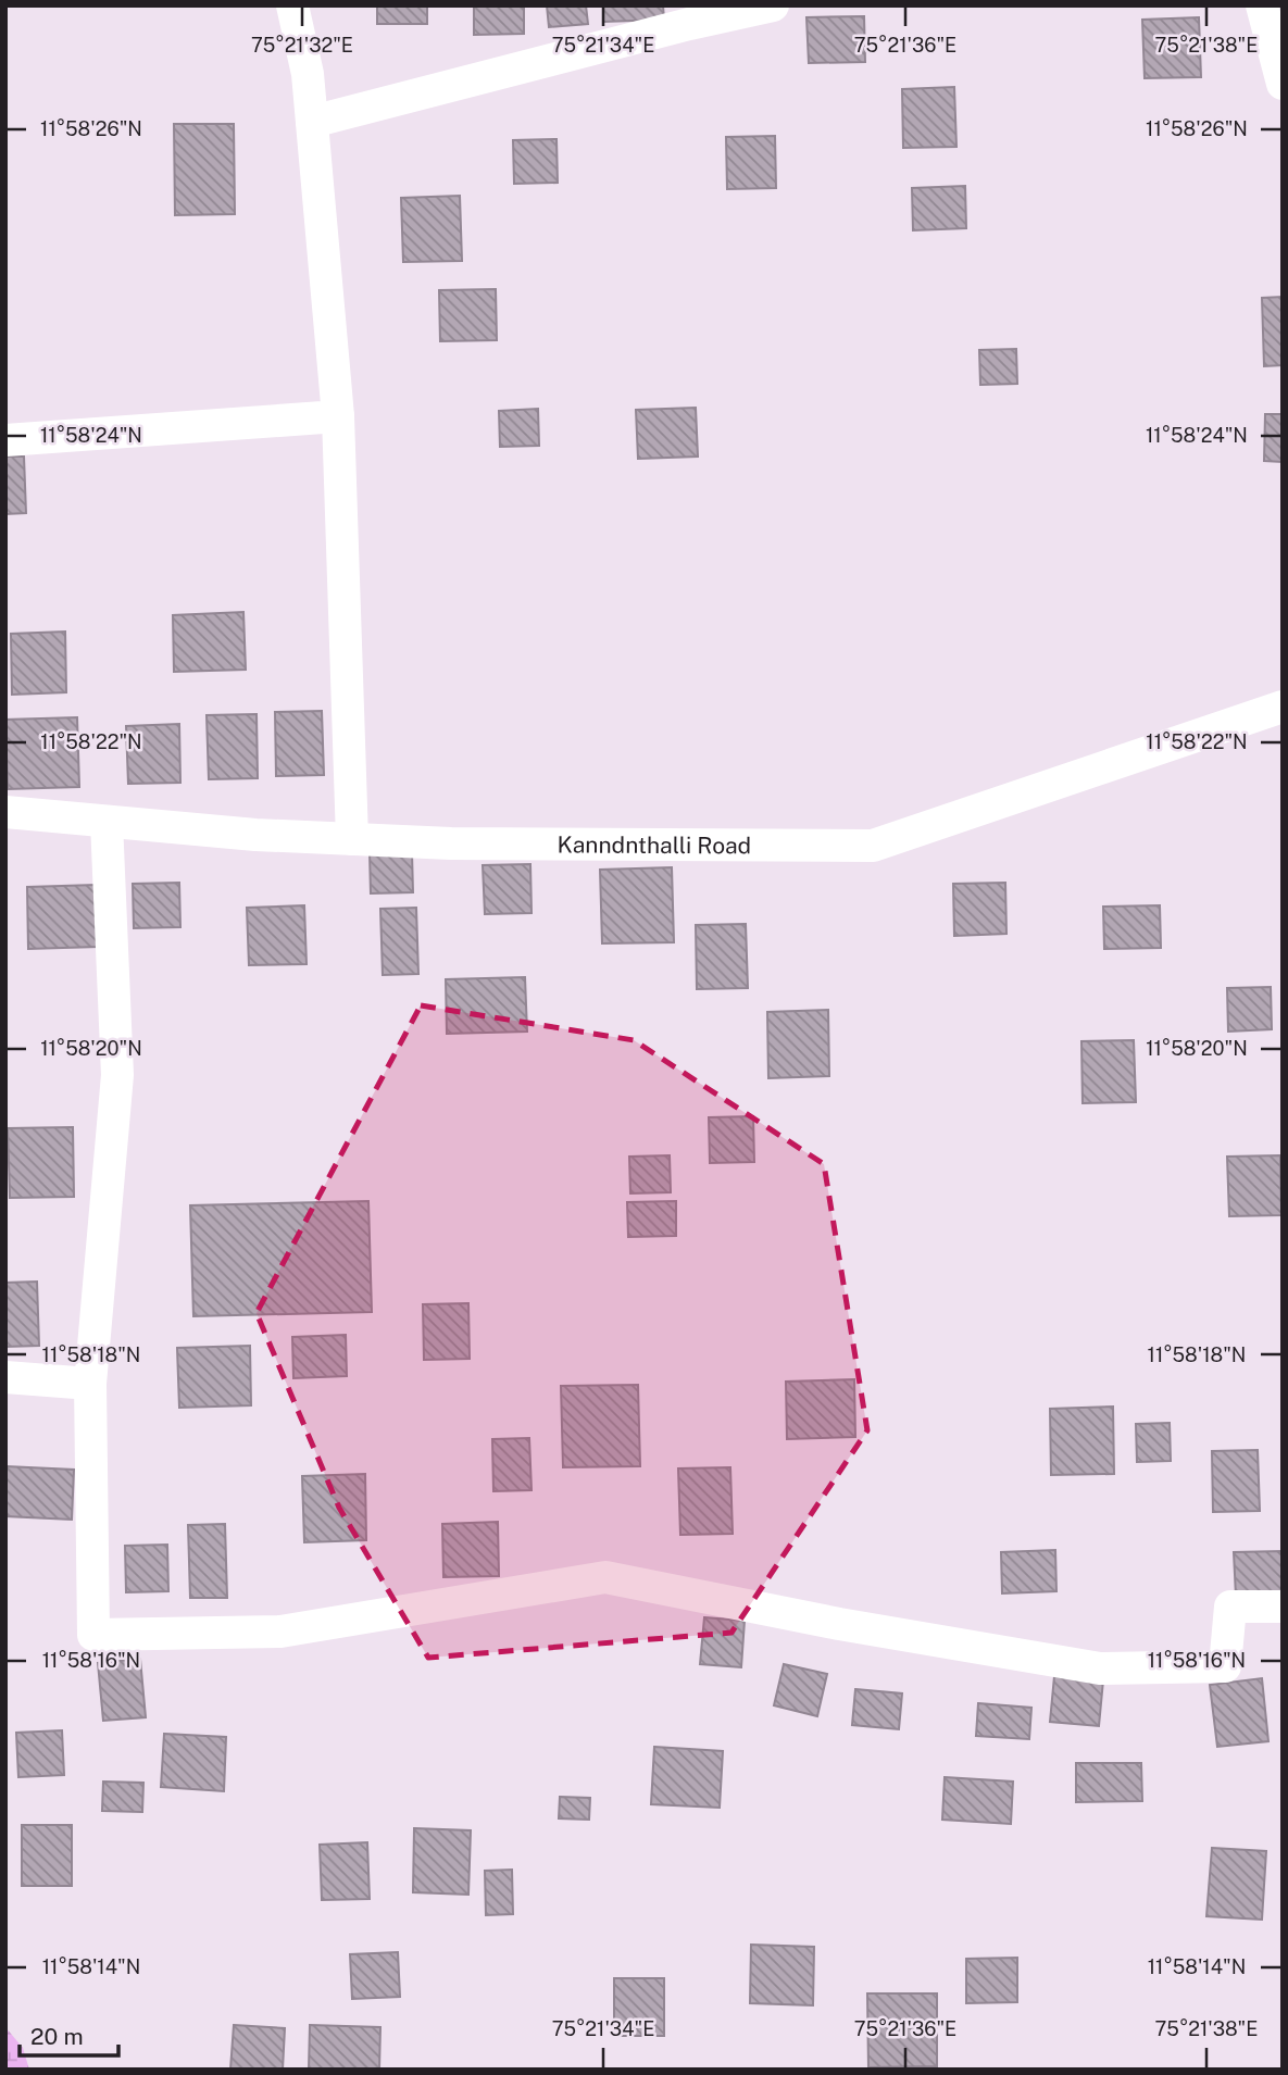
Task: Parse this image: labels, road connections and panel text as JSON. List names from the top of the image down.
{
  "streets": {
    "street": ["Kanndnthalli Road"]
  },
  "scale_bar": "20 m",
  "coordinates": [
    "75°21'32\"E",
    "75°21'34\"E",
    "75°21'36\"E",
    "75°21'38\"E",
    "11°58'26\"N",
    "11°58'24\"N",
    "11°58'22\"N",
    "11°58'20\"N",
    "11°58'18\"N",
    "11°58'16\"N",
    "11°58'14\"N"
  ]
}
